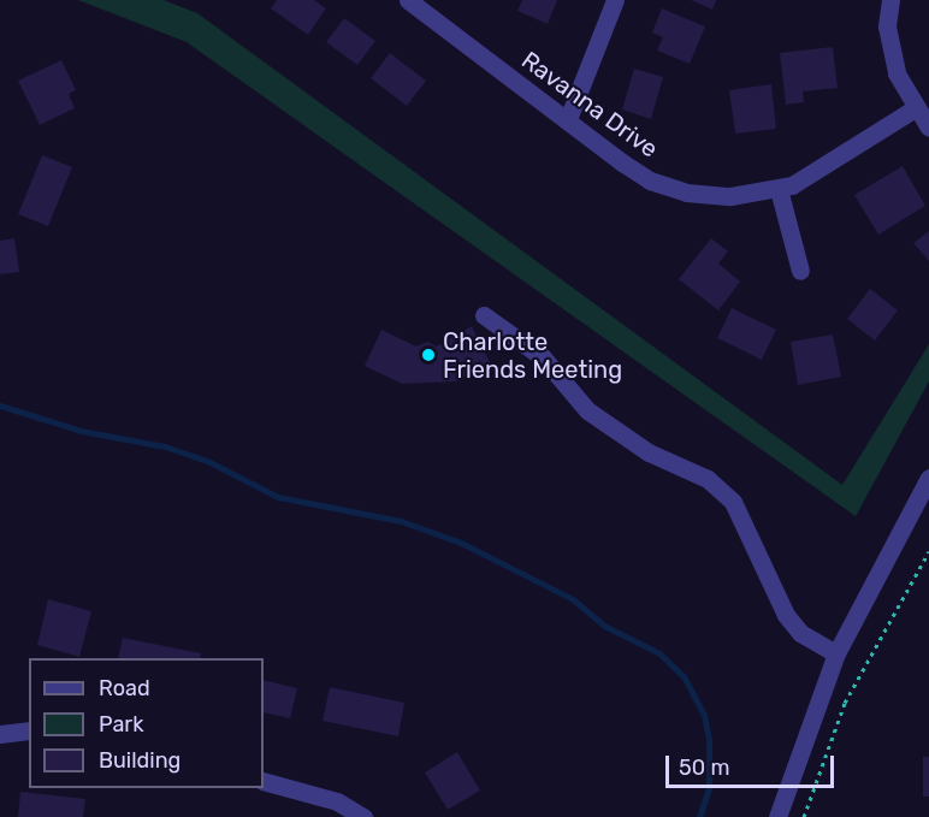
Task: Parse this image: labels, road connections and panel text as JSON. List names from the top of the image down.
{
  "streets": {
    "street": ["Ravanna Drive"]
  },
  "places": ["Charlotte Friends Meeting"],
  "legend": ["Road", "Park", "Building"],
  "scale_bar": "50 m"
}
